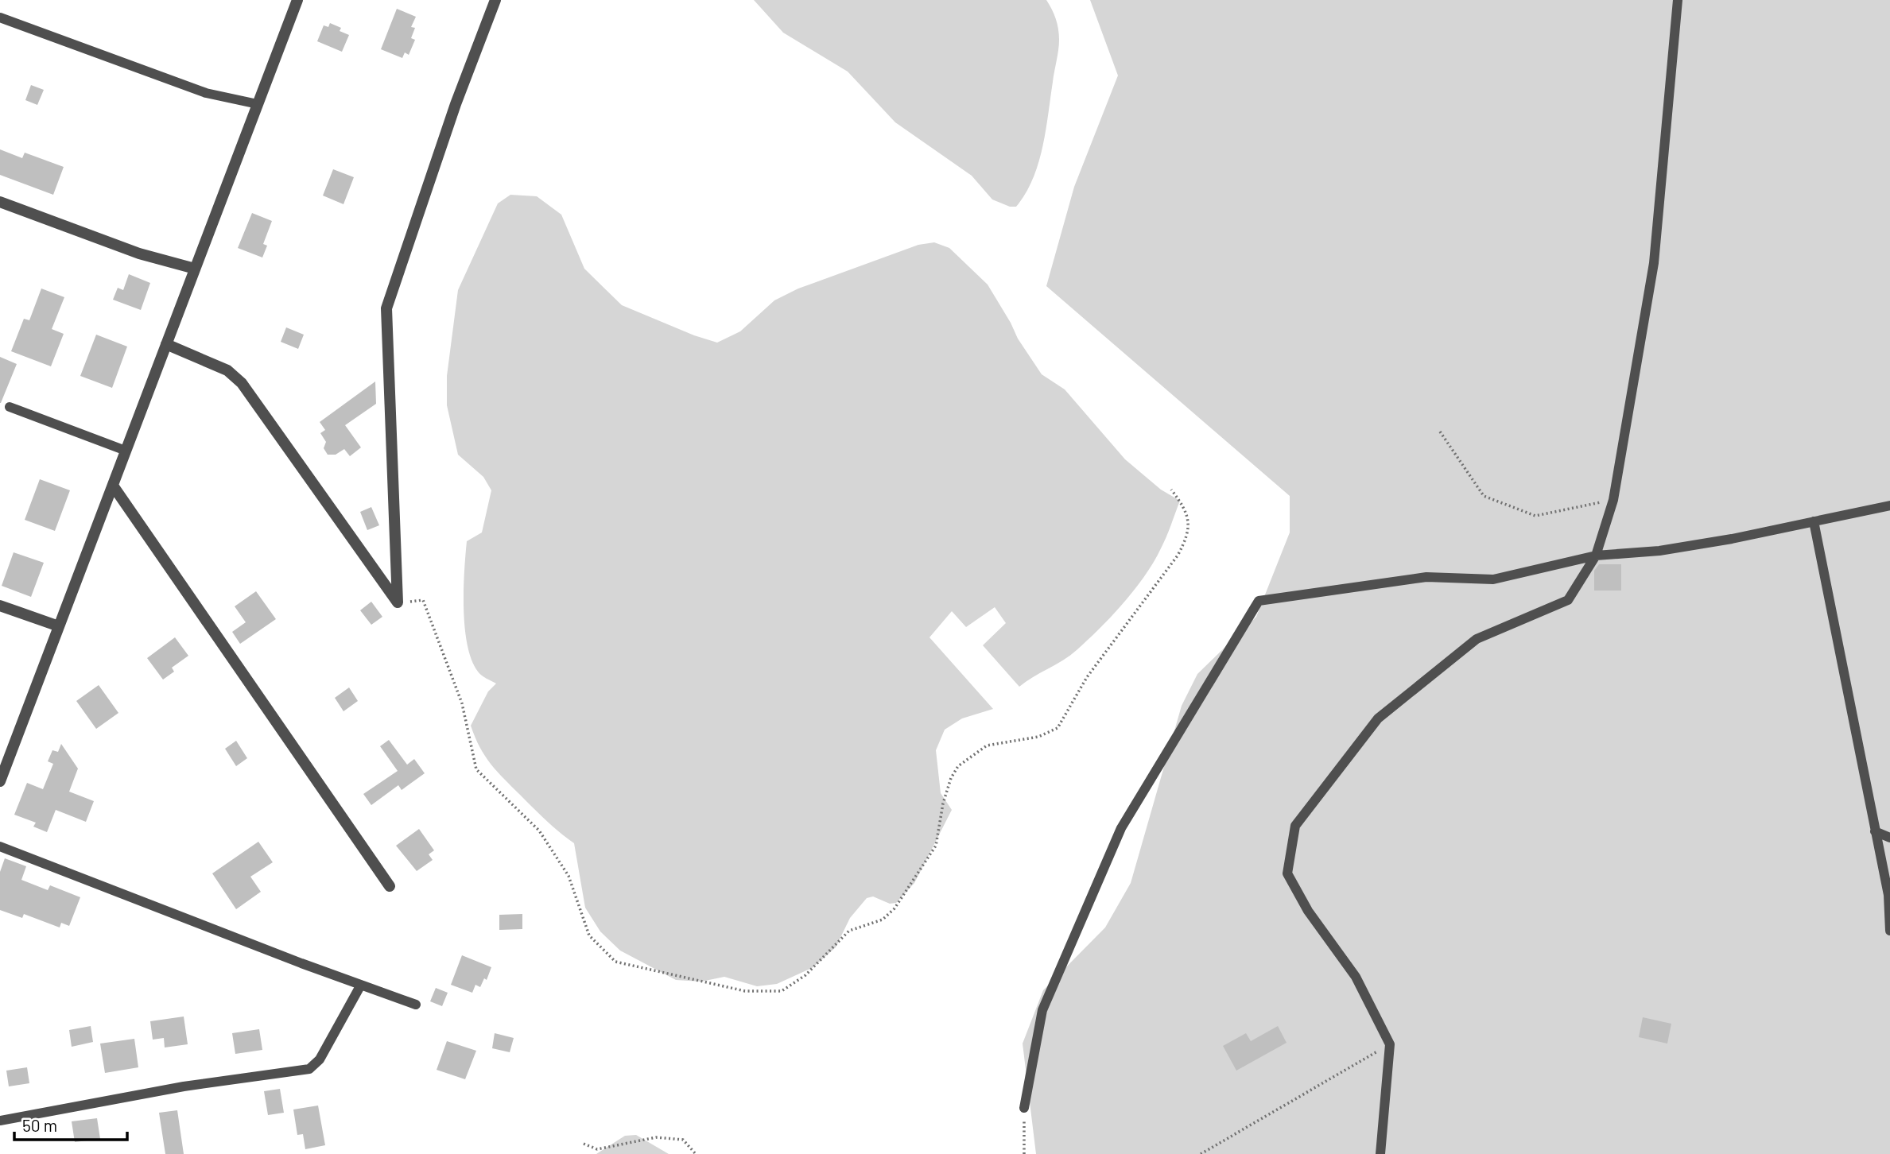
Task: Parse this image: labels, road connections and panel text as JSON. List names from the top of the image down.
{
  "scale_bar": "50 m"
}
